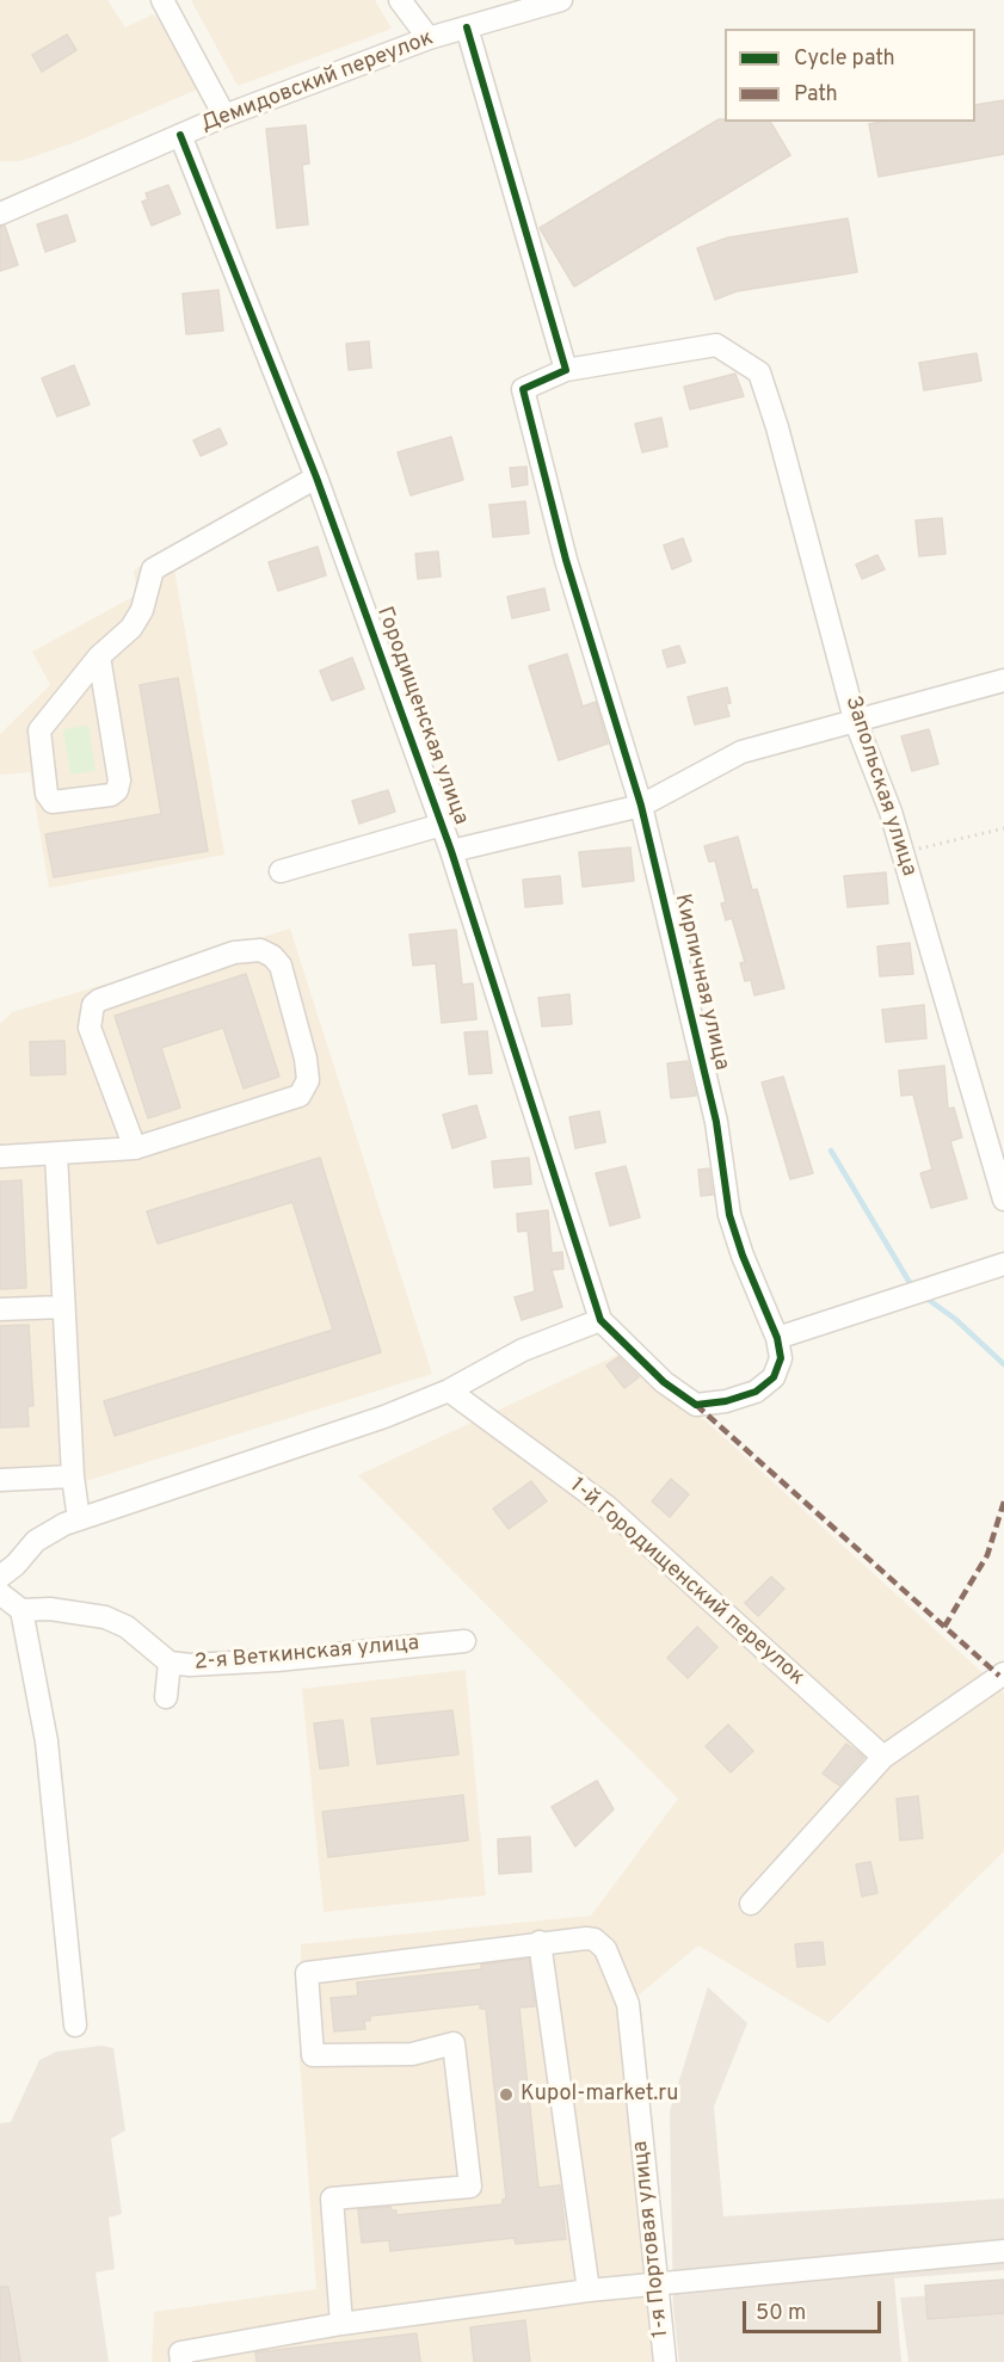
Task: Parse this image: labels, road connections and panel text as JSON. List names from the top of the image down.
{
  "streets": {
    "street": [
      "Демидовский переулок",
      "Городищенская улица",
      "Запольская улица",
      "Кирпичная улица",
      "1-й Городищенский переулок",
      "2-я Веткинская улица",
      "1-я Портовая улица"
    ]
  },
  "crossings": [
    ["Демидовский переулок", "Городищенская улица"],
    ["Городищенская улица", "Кирпичная улица"],
    ["Запольская улица", "Кирпичная улица"]
  ],
  "places": ["Kupol-market.ru"],
  "legend": ["Cycle path", "Path"],
  "scale_bar": "50 m"
}
